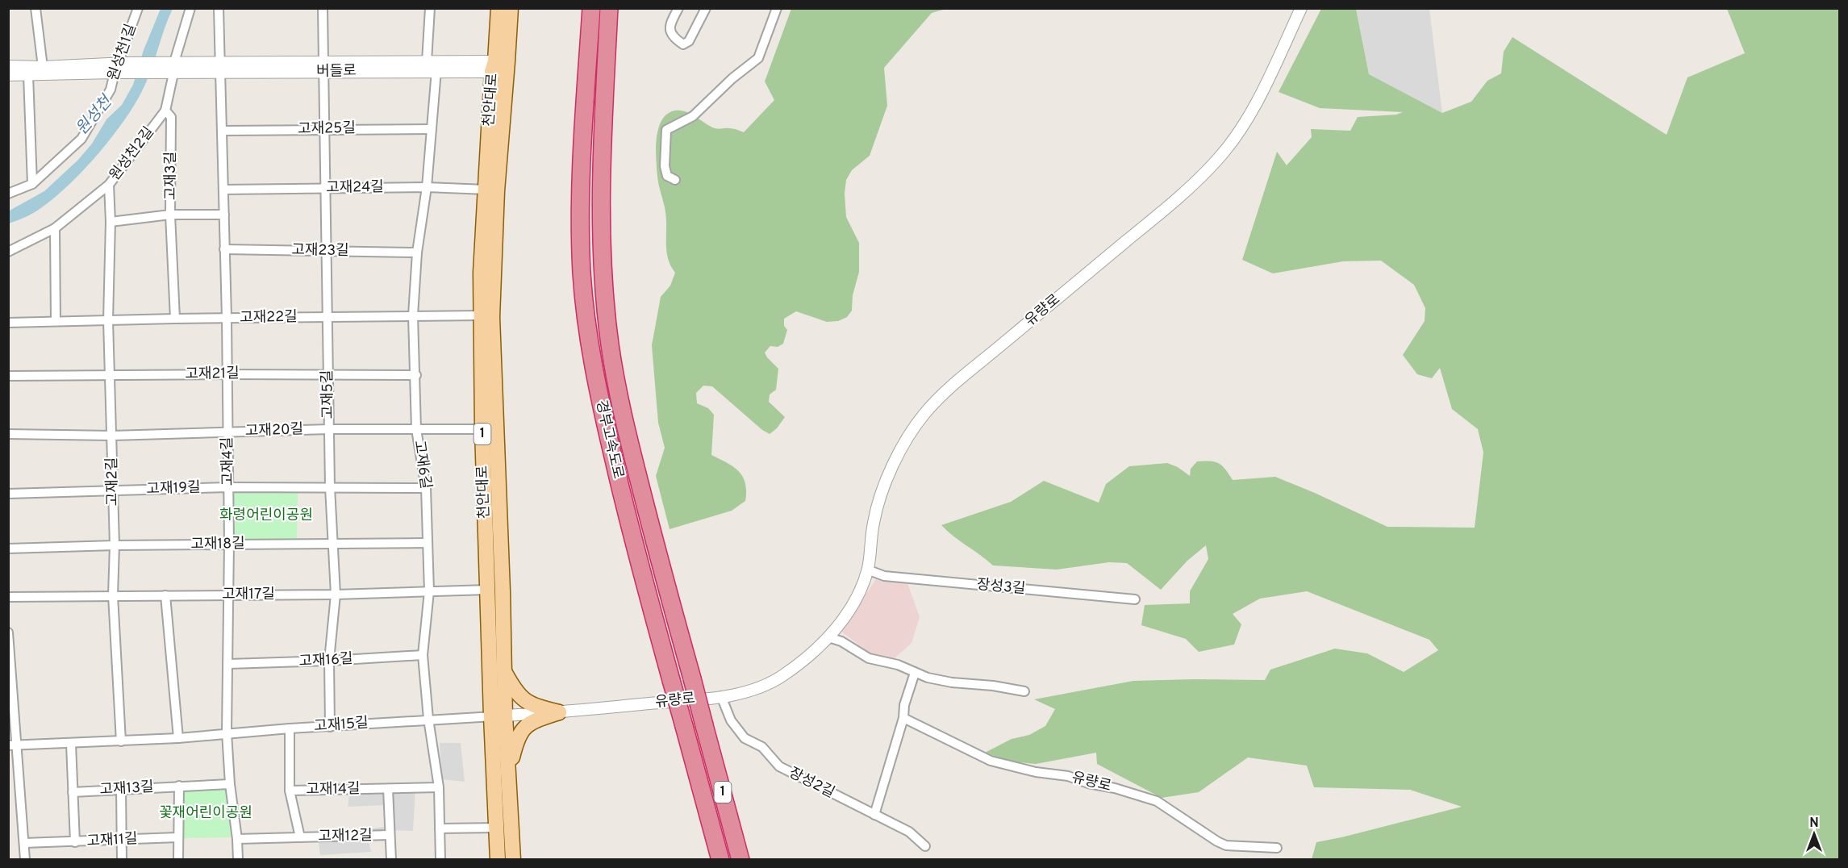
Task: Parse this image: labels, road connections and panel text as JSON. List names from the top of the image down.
{
  "streets": {
    "highway": ["1", "경부고속도로"],
    "main road": ["천안대로"],
    "street": [
      "원성천1길",
      "버들로",
      "고재25길",
      "원성천2길",
      "고재3길",
      "고재24길",
      "고재23길",
      "유량로",
      "고재22길",
      "고재21길",
      "고재5길",
      "고재20길",
      "고재4길",
      "고재6길",
      "고재2길",
      "고재19길",
      "고재18길",
      "장성3길",
      "고재17길",
      "고재16길",
      "고재15길",
      "장성2길",
      "고재13길",
      "고재14길",
      "고재12길",
      "고재11길"
    ]
  },
  "crossings": [
    ["원성천1길", "버들로"],
    ["버들로", "천안대로"],
    ["버들로", "원성천2길"],
    ["버들로", "고재5길"],
    ["버들로", "고재4길"],
    ["버들로", "고재6길"],
    ["천안대로", "고재24길"],
    ["천안대로", "유량로"],
    ["천안대로", "고재22길"],
    ["천안대로", "고재20길"],
    ["천안대로", "고재17길"],
    ["천안대로", "고재15길"],
    ["고재25길", "고재5길"],
    ["고재25길", "고재4길"],
    ["고재25길", "고재6길"],
    ["원성천2길", "고재3길"],
    ["원성천2길", "고재2길"],
    ["고재3길", "고재22길"],
    ["고재3길", "고재4길"],
    ["고재24길", "고재5길"],
    ["고재24길", "고재4길"],
    ["고재24길", "고재6길"],
    ["고재23길", "고재5길"],
    ["고재23길", "고재4길"],
    ["고재23길", "고재6길"],
    ["유량로", "장성3길"],
    ["유량로", "고재15길"],
    ["유량로", "장성2길"],
    ["고재22길", "고재5길"],
    ["고재22길", "고재4길"],
    ["고재22길", "고재6길"],
    ["고재22길", "고재2길"],
    ["고재21길", "고재5길"],
    ["고재21길", "고재4길"],
    ["고재21길", "고재6길"],
    ["고재21길", "고재2길"],
    ["고재5길", "고재20길"],
    ["고재5길", "고재19길"],
    ["고재5길", "고재18길"],
    ["고재5길", "고재17길"],
    ["고재5길", "고재16길"],
    ["고재5길", "고재15길"],
    ["고재20길", "고재4길"],
    ["고재20길", "고재6길"],
    ["고재20길", "고재2길"],
    ["고재4길", "고재19길"],
    ["고재4길", "고재18길"],
    ["고재4길", "고재17길"],
    ["고재4길", "고재16길"],
    ["고재4길", "고재15길"],
    ["고재4길", "고재13길"],
    ["고재4길", "고재12길"],
    ["고재6길", "고재19길"],
    ["고재6길", "고재18길"],
    ["고재6길", "고재17길"],
    ["고재6길", "고재16길"],
    ["고재6길", "고재15길"],
    ["고재6길", "고재14길"],
    ["고재2길", "고재19길"],
    ["고재2길", "고재18길"],
    ["고재2길", "고재17길"],
    ["고재2길", "고재15길"],
    ["고재15길", "고재14길"],
    ["고재14길", "고재12길"]
  ],
  "water": ["원성천"],
  "parks": ["화령어린이공원", "꽃재어린이공원"],
  "north": "top"
}
